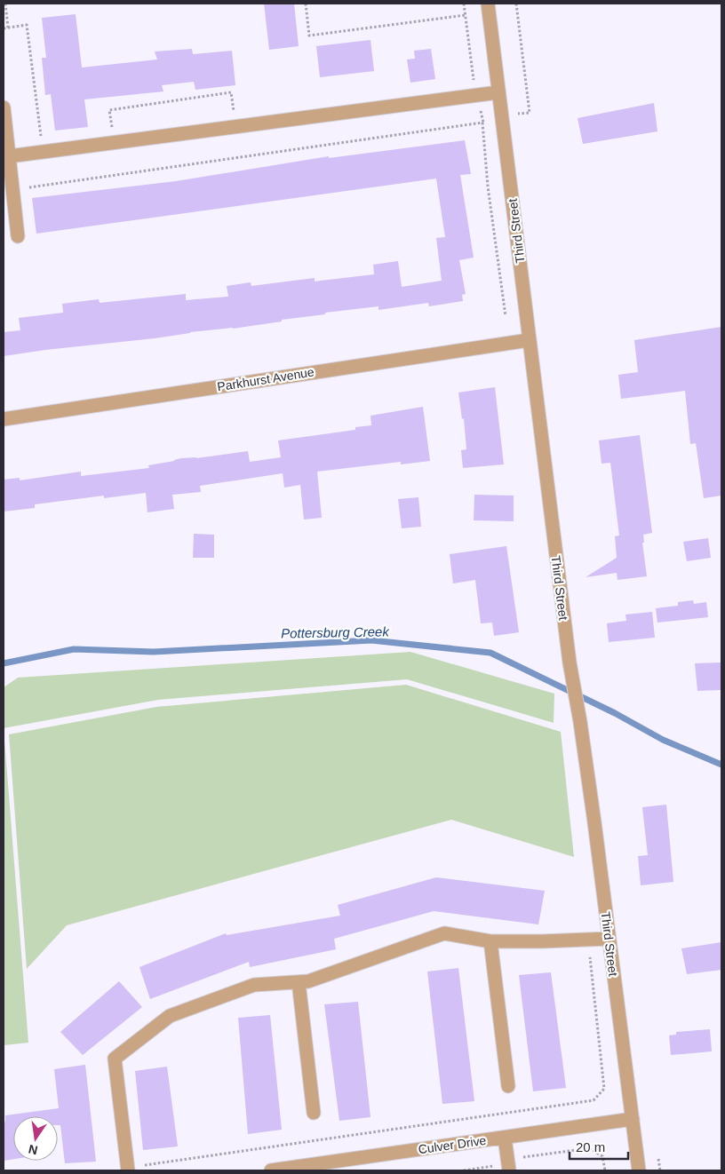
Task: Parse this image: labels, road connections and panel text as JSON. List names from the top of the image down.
{
  "streets": {
    "street": ["Third Street", "Parkhurst Avenue", "Culver Drive"]
  },
  "crossings": [
    ["Third Street", "Parkhurst Avenue"],
    ["Third Street", "Culver Drive"]
  ],
  "water": ["Pottersburg Creek"],
  "scale_bar": "20 m",
  "north": "bottom"
}
